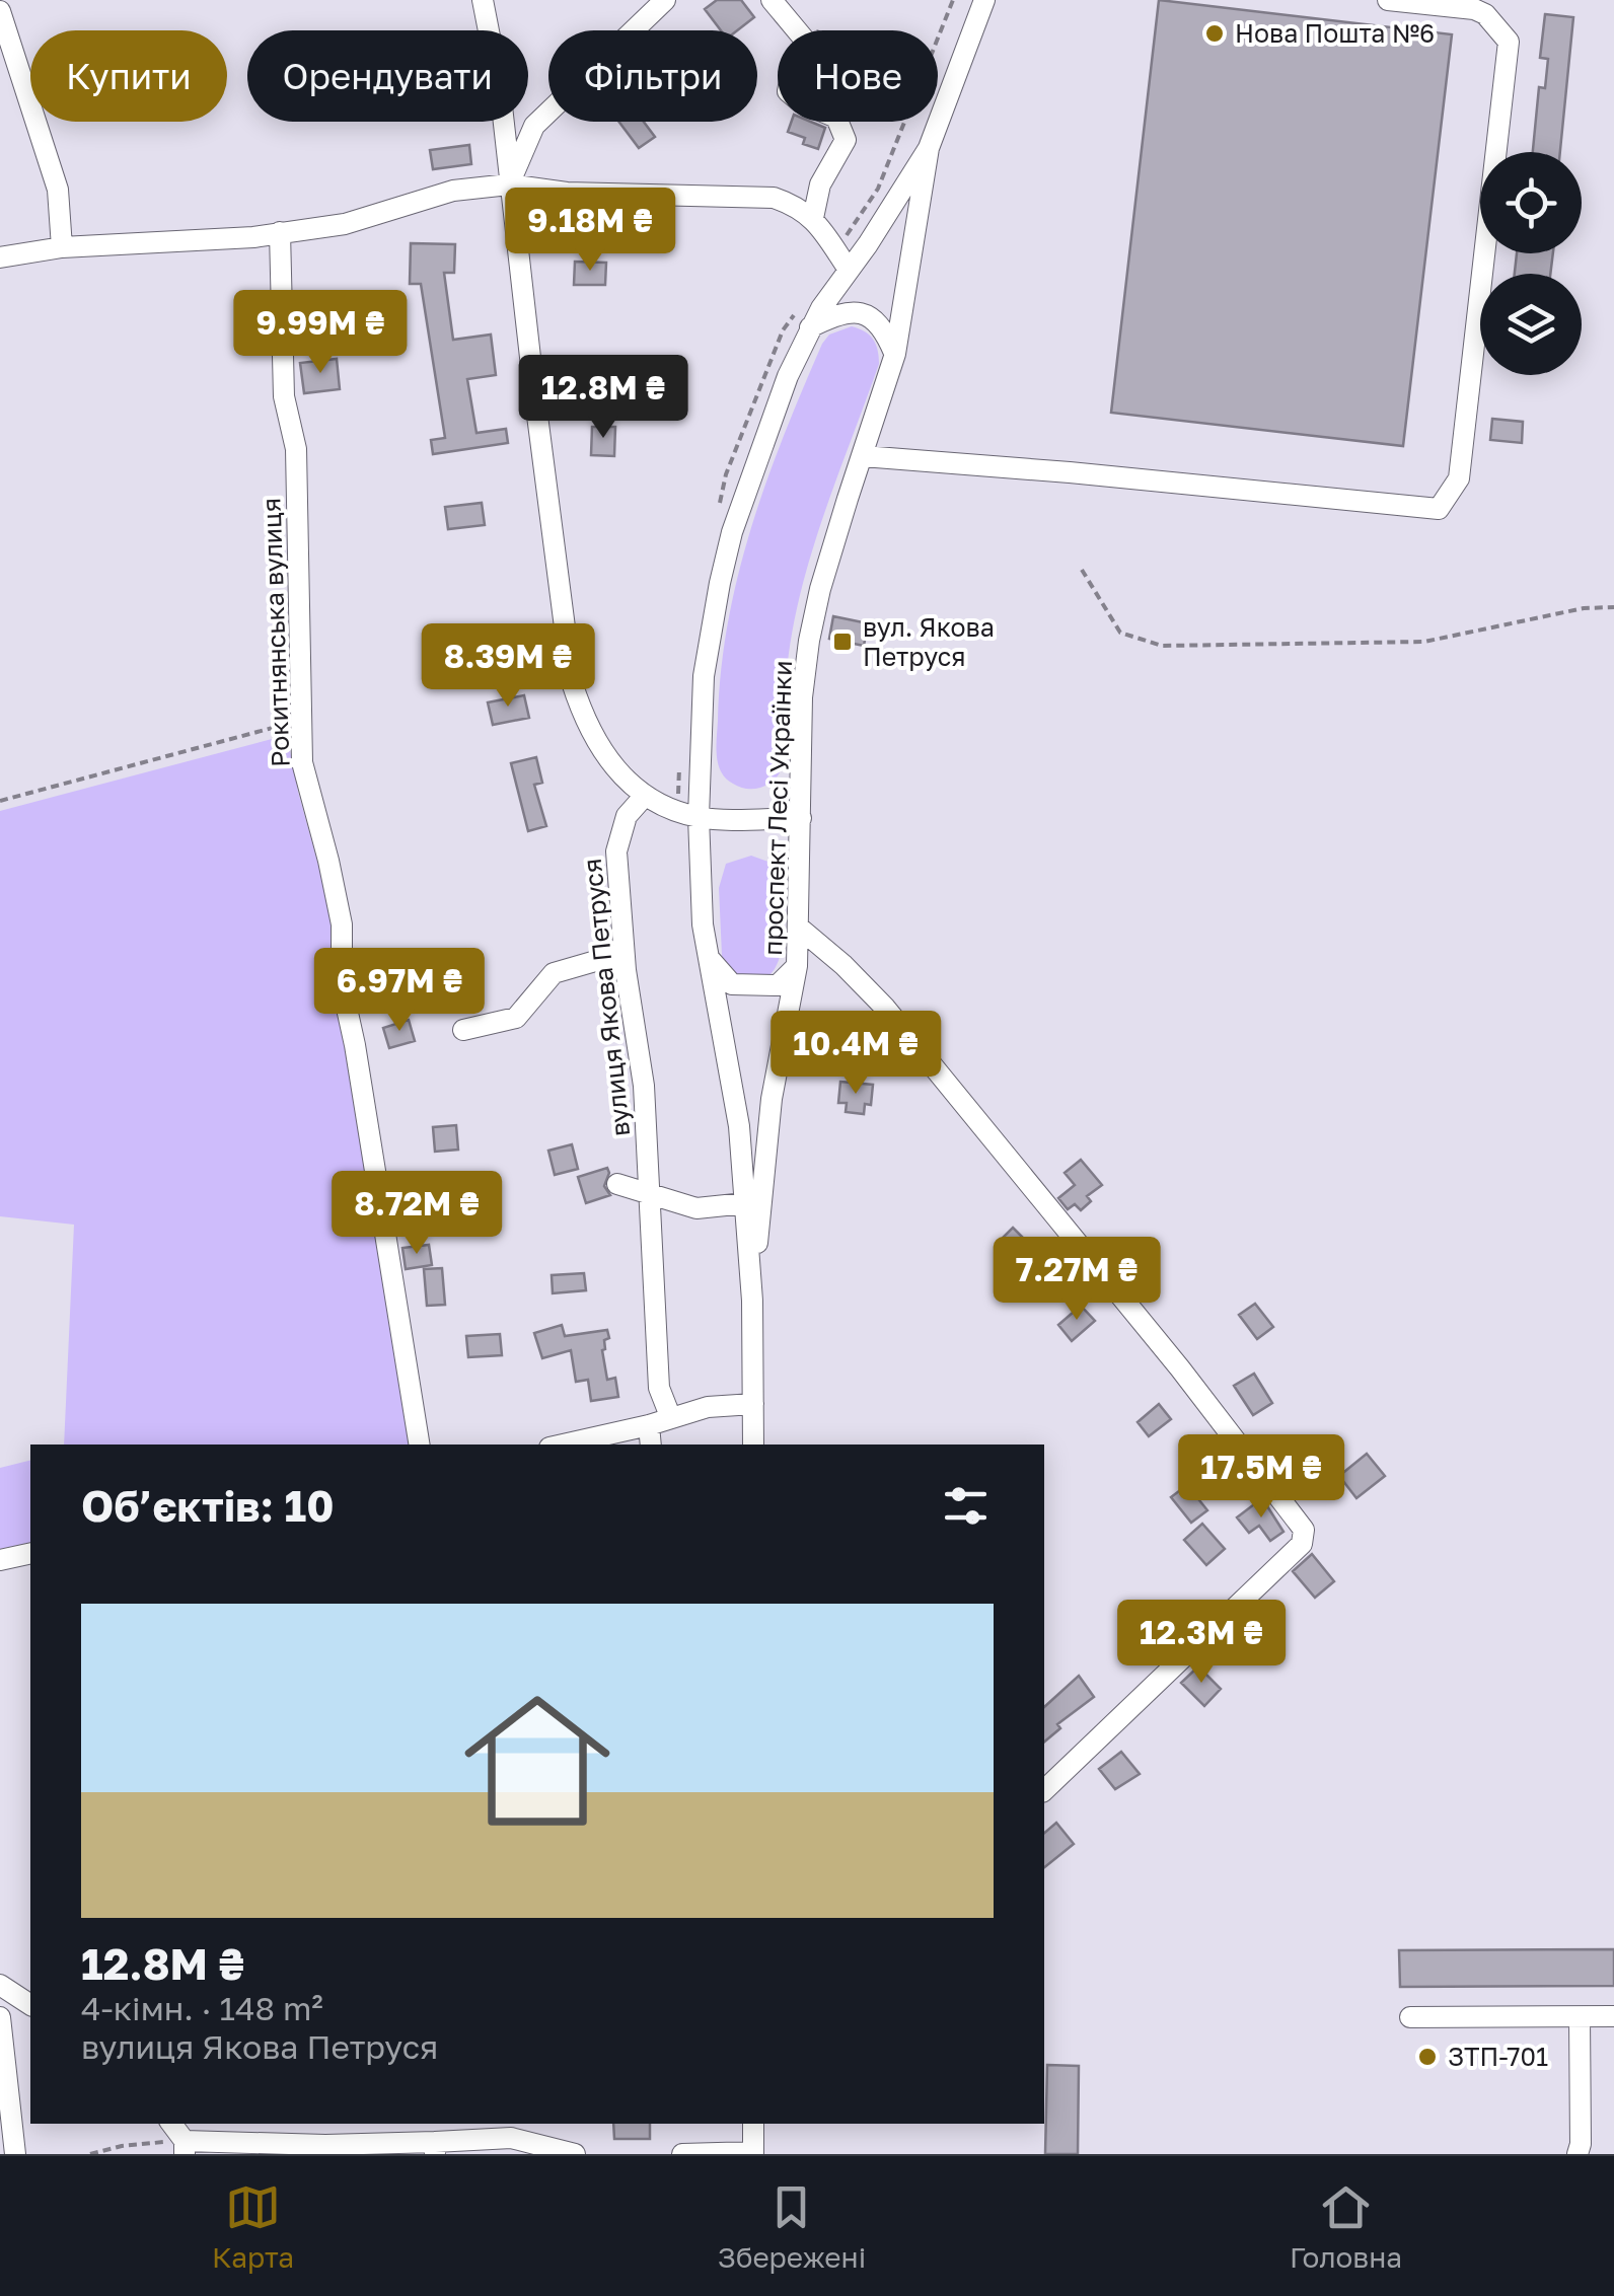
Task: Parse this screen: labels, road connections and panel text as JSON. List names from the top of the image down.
{
  "streets": {
    "street": ["Рокитнянська вулиця", "проспект Лесі Українки", "вулиця Якова Петруся"]
  },
  "places": {
    "other": ["Нова Пошта №6", "ЗТП-701"],
    "transit": ["вул. Якова Петруся"]
  },
  "page": {
    "chip": [
      "Купити",
      "Орендувати",
      "Фільтри",
      "Нове"
    ],
    "price": [
      "9.18M ₴",
      "9.99M ₴",
      "12.8M ₴",
      "8.39M ₴",
      "6.97M ₴",
      "10.4M ₴",
      "8.72M ₴",
      "7.27M ₴",
      "17.5M ₴",
      "12.3M ₴"
    ],
    "heading": "Об’єктів: 10",
    "list": [
      {
        "name": "12.8M ₴",
        "note": "4-кімн. · 148 m² · вулиця Якова Петруся"
      }
    ],
    "tabs": ["Карта", "Збережені", "Головна"]
  }
}
